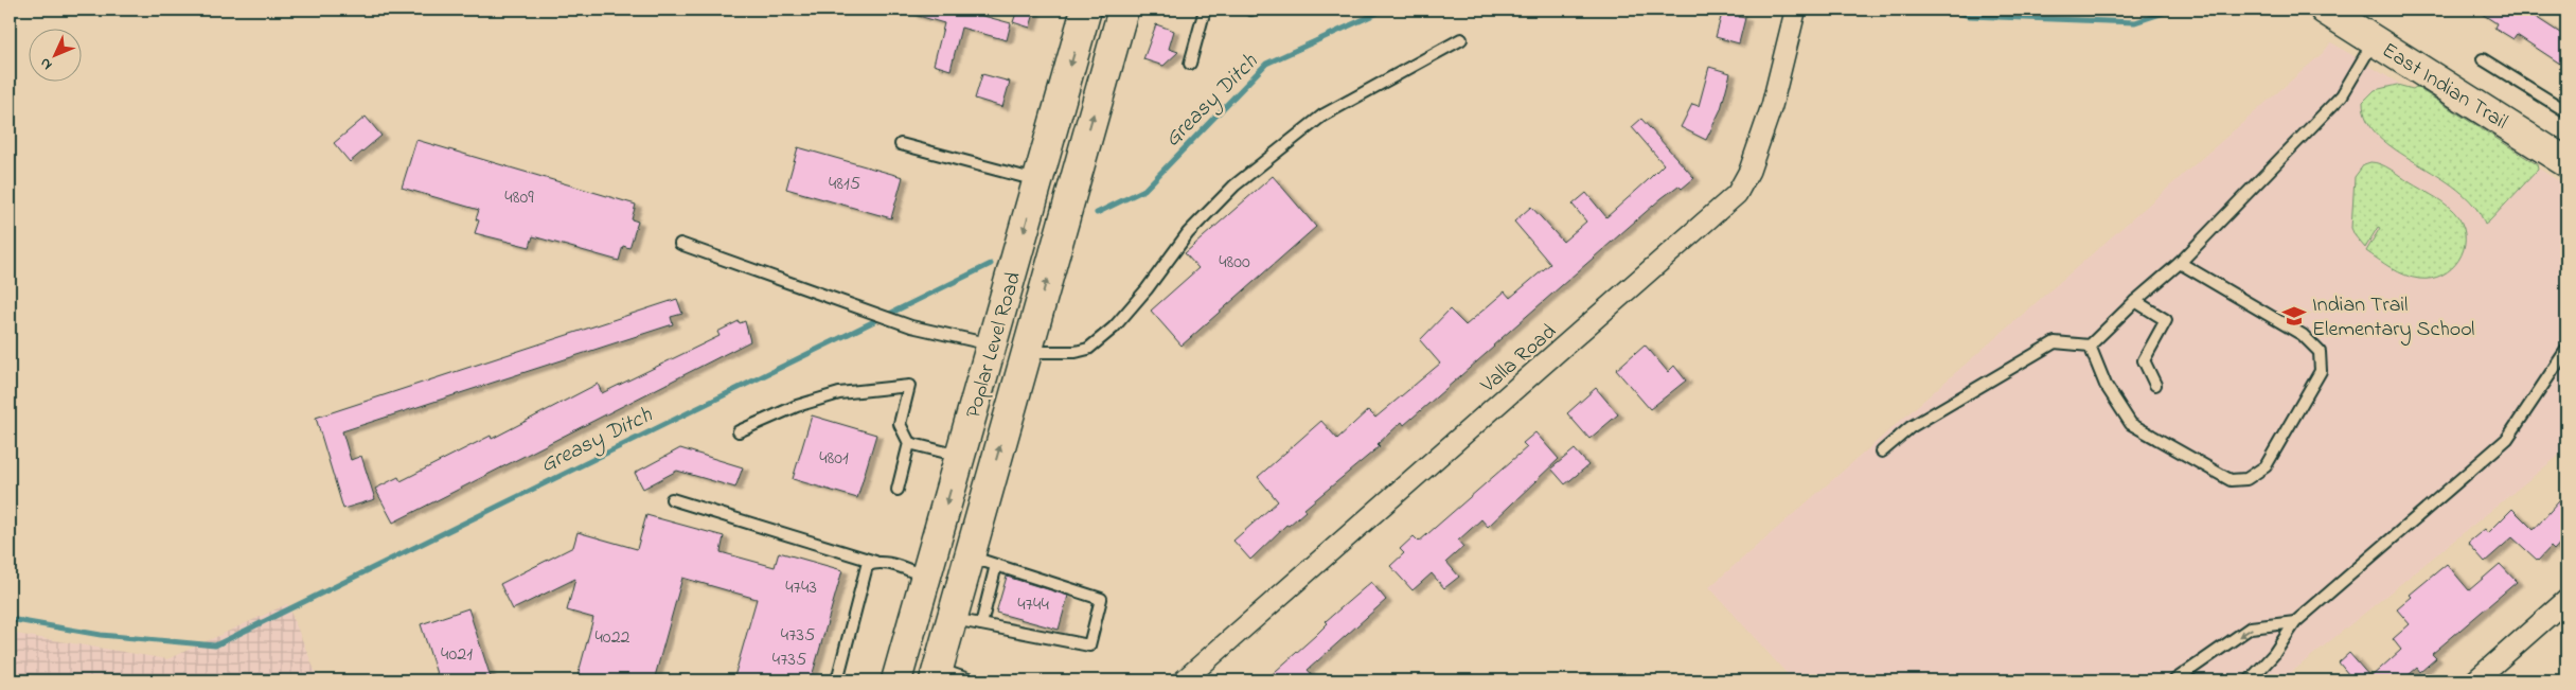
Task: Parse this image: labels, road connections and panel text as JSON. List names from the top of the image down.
{
  "streets": {
    "main road": ["East Indian Trail", "Poplar Level Road"],
    "street": ["Valla Road"]
  },
  "water": ["Greasy Ditch"],
  "places": {
    "school or university": ["Indian Trail Elementary School"]
  },
  "house_numbers": [
    "4815",
    "4809",
    "4800",
    "4801",
    "4743",
    "4744",
    "4735",
    "4022",
    "4021",
    "4735"
  ],
  "north": "bottom left"
}
